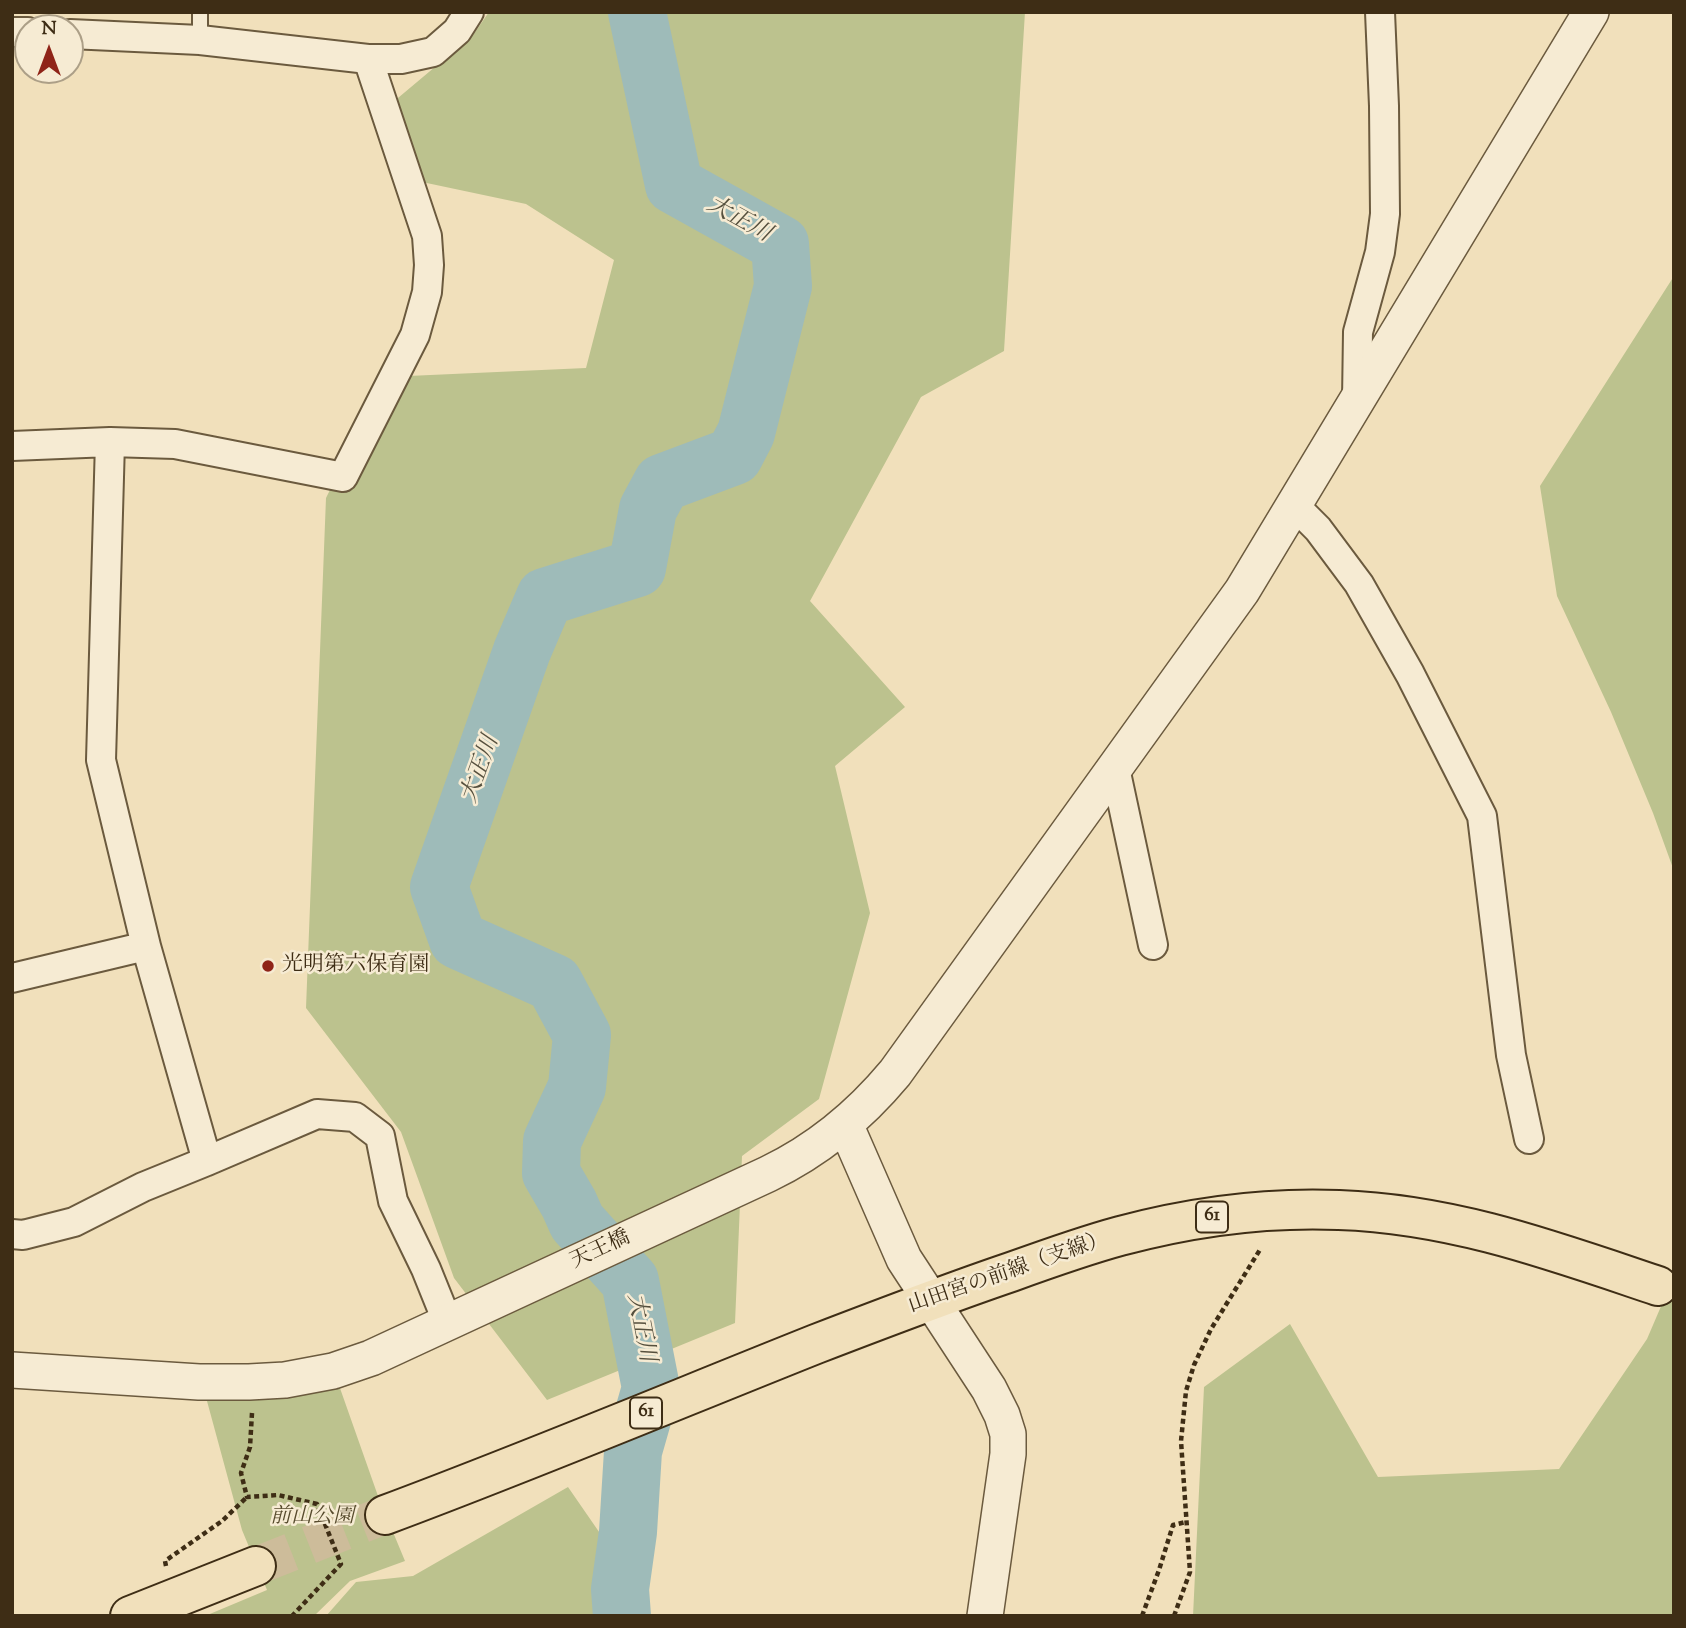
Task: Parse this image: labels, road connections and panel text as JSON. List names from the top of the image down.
{
  "streets": {
    "main road": ["61", "山田宮の前線（支線）"],
    "street": ["天王橋"]
  },
  "water": ["大正川"],
  "parks": ["前山公園"],
  "places": ["光明第六保育園"],
  "north": "top"
}
